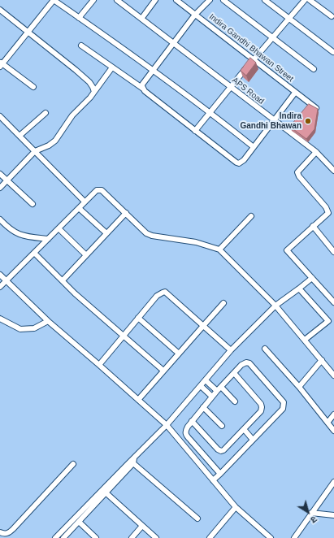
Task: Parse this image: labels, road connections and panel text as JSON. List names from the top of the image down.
{
  "streets": {
    "street": ["Indira Gandhi Bhawan Street", "APS Road"]
  },
  "places": ["Indira Gandhi Bhawan"],
  "north": "bottom right"
}
